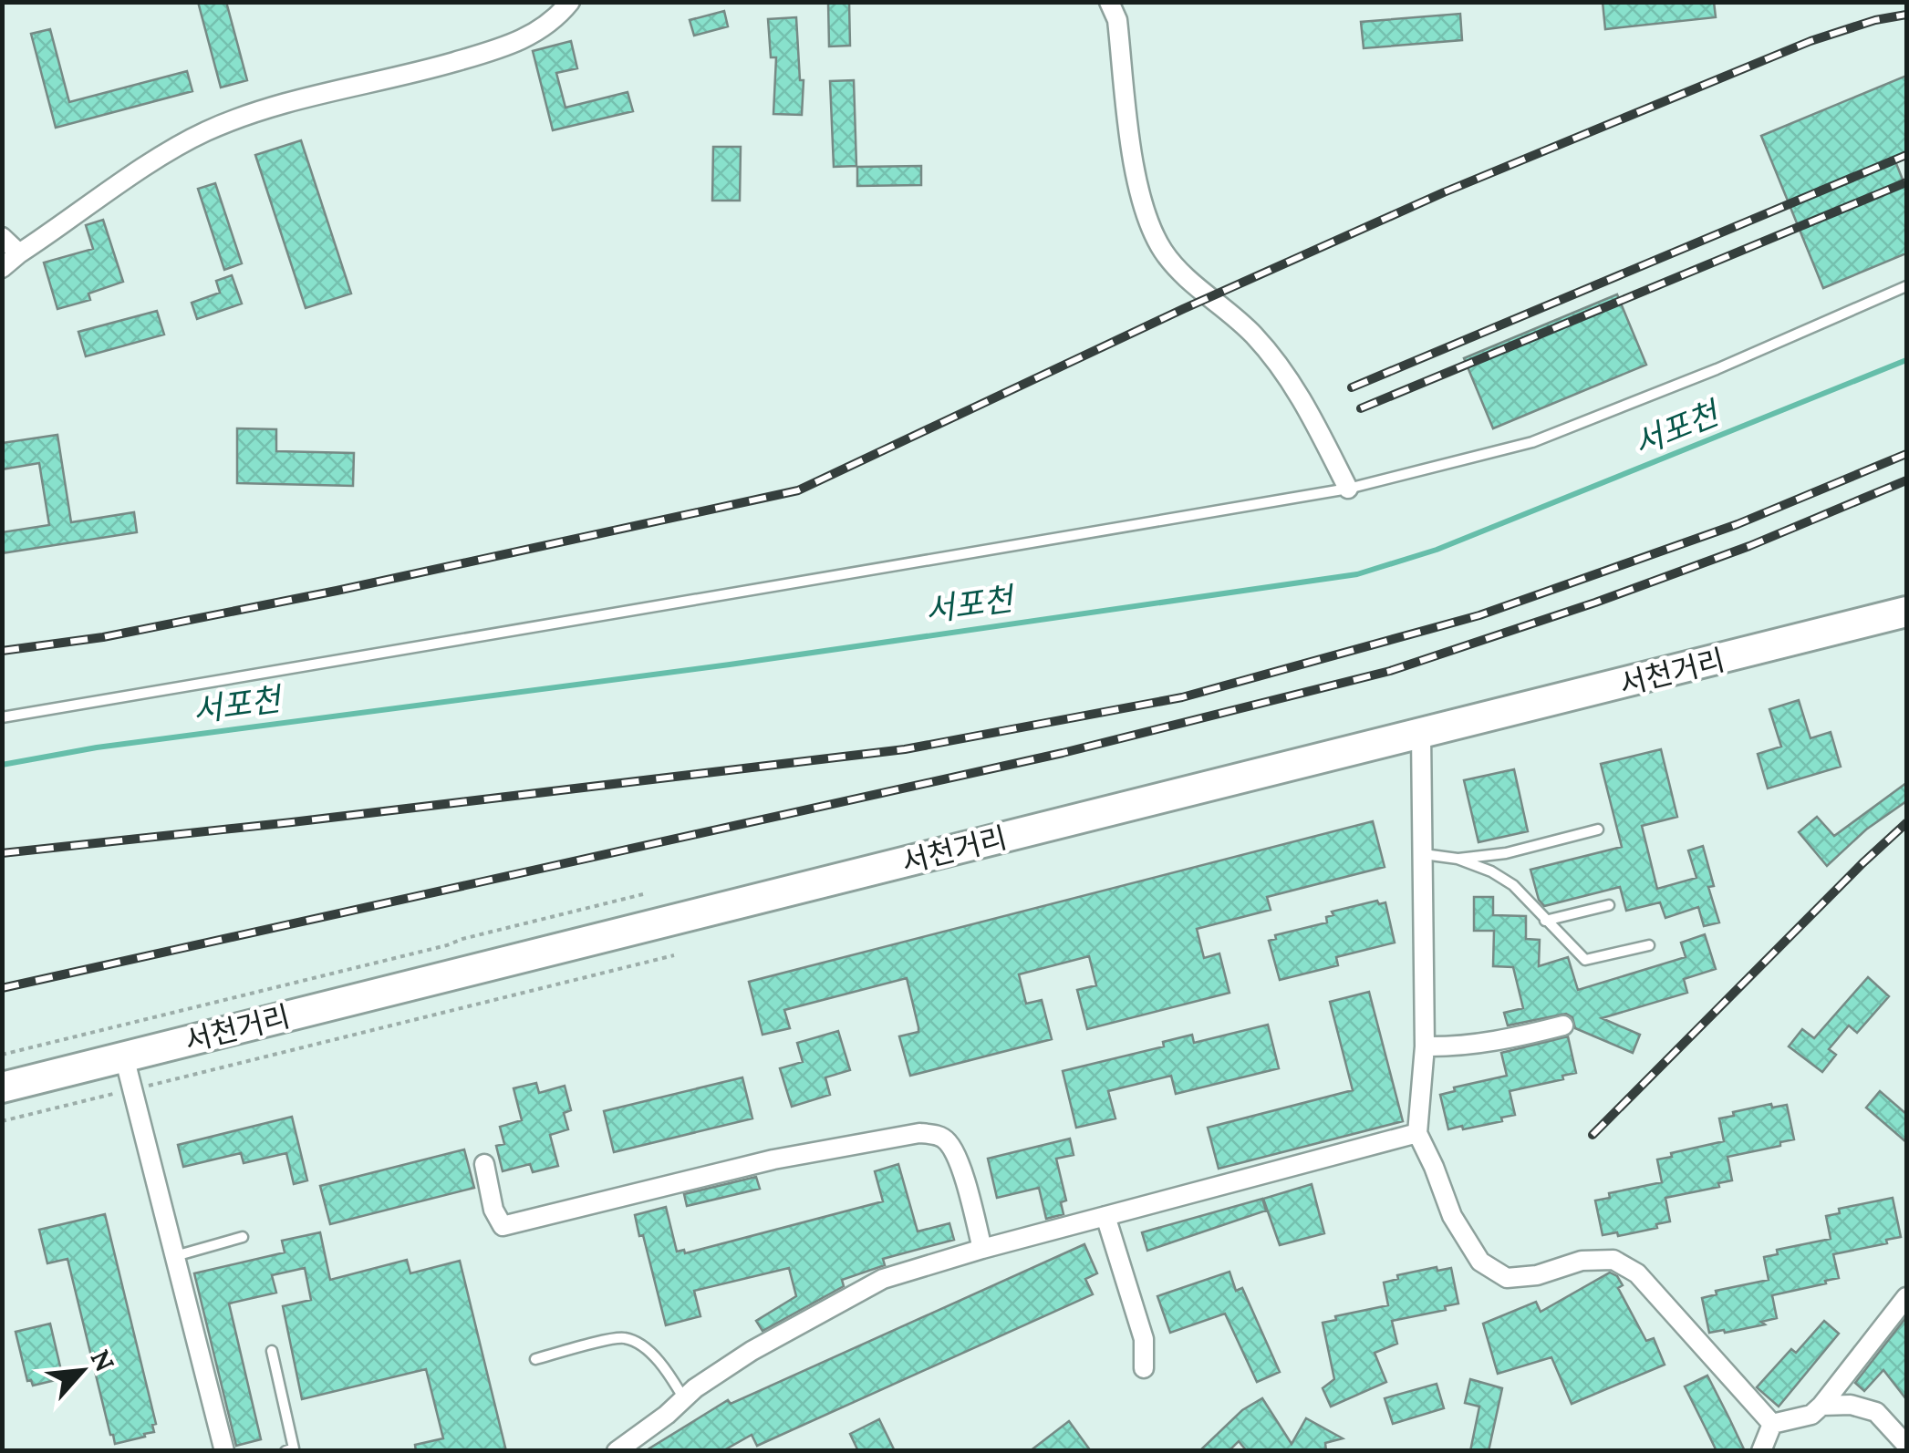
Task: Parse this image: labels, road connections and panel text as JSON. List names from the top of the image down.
{
  "streets": {
    "main road": ["서천거리"]
  },
  "water": ["서포천"],
  "north": "top right"
}
